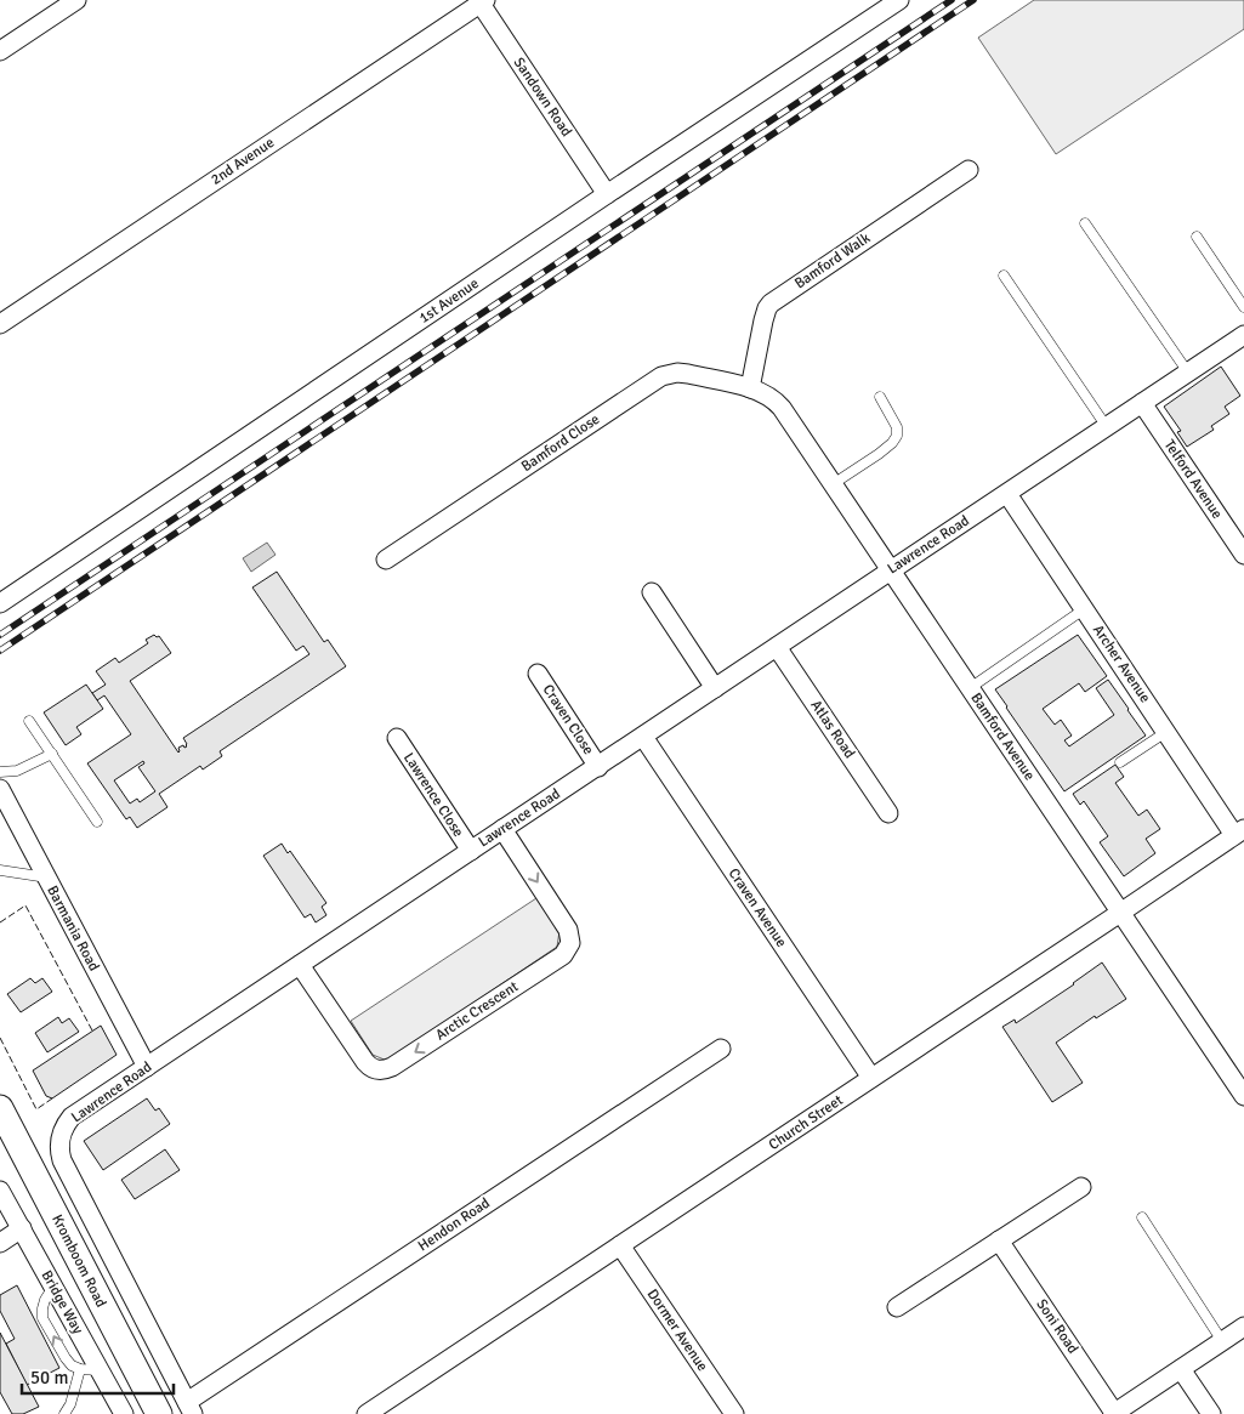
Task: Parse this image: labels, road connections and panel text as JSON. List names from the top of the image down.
{
  "streets": {
    "street": [
      "Sandown Road",
      "2nd Avenue",
      "Bamford Walk",
      "1st Avenue",
      "Bamford Close",
      "Telford Avenue",
      "Lawrence Road",
      "Archer Avenue",
      "Craven Close",
      "Atlas Road",
      "Bamford Avenue",
      "Lawrence Close",
      "Craven Avenue",
      "Barmania Road",
      "Arctic Crescent",
      "Church Street",
      "Hendon Road",
      "Kromboom Road",
      "Bridge Way",
      "Soni Road",
      "Dormer Avenue"
    ]
  },
  "crossings": [
    ["Sandown Road", "2nd Avenue"],
    ["Sandown Road", "1st Avenue"],
    ["Bamford Walk", "Bamford Close"],
    ["Bamford Walk", "Bamford Avenue"],
    ["Bamford Close", "Bamford Avenue"],
    ["Telford Avenue", "Lawrence Road"],
    ["Lawrence Road", "Archer Avenue"],
    ["Lawrence Road", "Craven Close"],
    ["Lawrence Road", "Atlas Road"],
    ["Lawrence Road", "Bamford Avenue"],
    ["Lawrence Road", "Lawrence Close"],
    ["Lawrence Road", "Craven Avenue"],
    ["Lawrence Road", "Barmania Road"],
    ["Lawrence Road", "Arctic Crescent"],
    ["Lawrence Road", "Hendon Road"],
    ["Archer Avenue", "Church Street"],
    ["Bamford Avenue", "Church Street"],
    ["Craven Avenue", "Church Street"],
    ["Church Street", "Dormer Avenue"]
  ],
  "scale_bar": "50 m"
}
